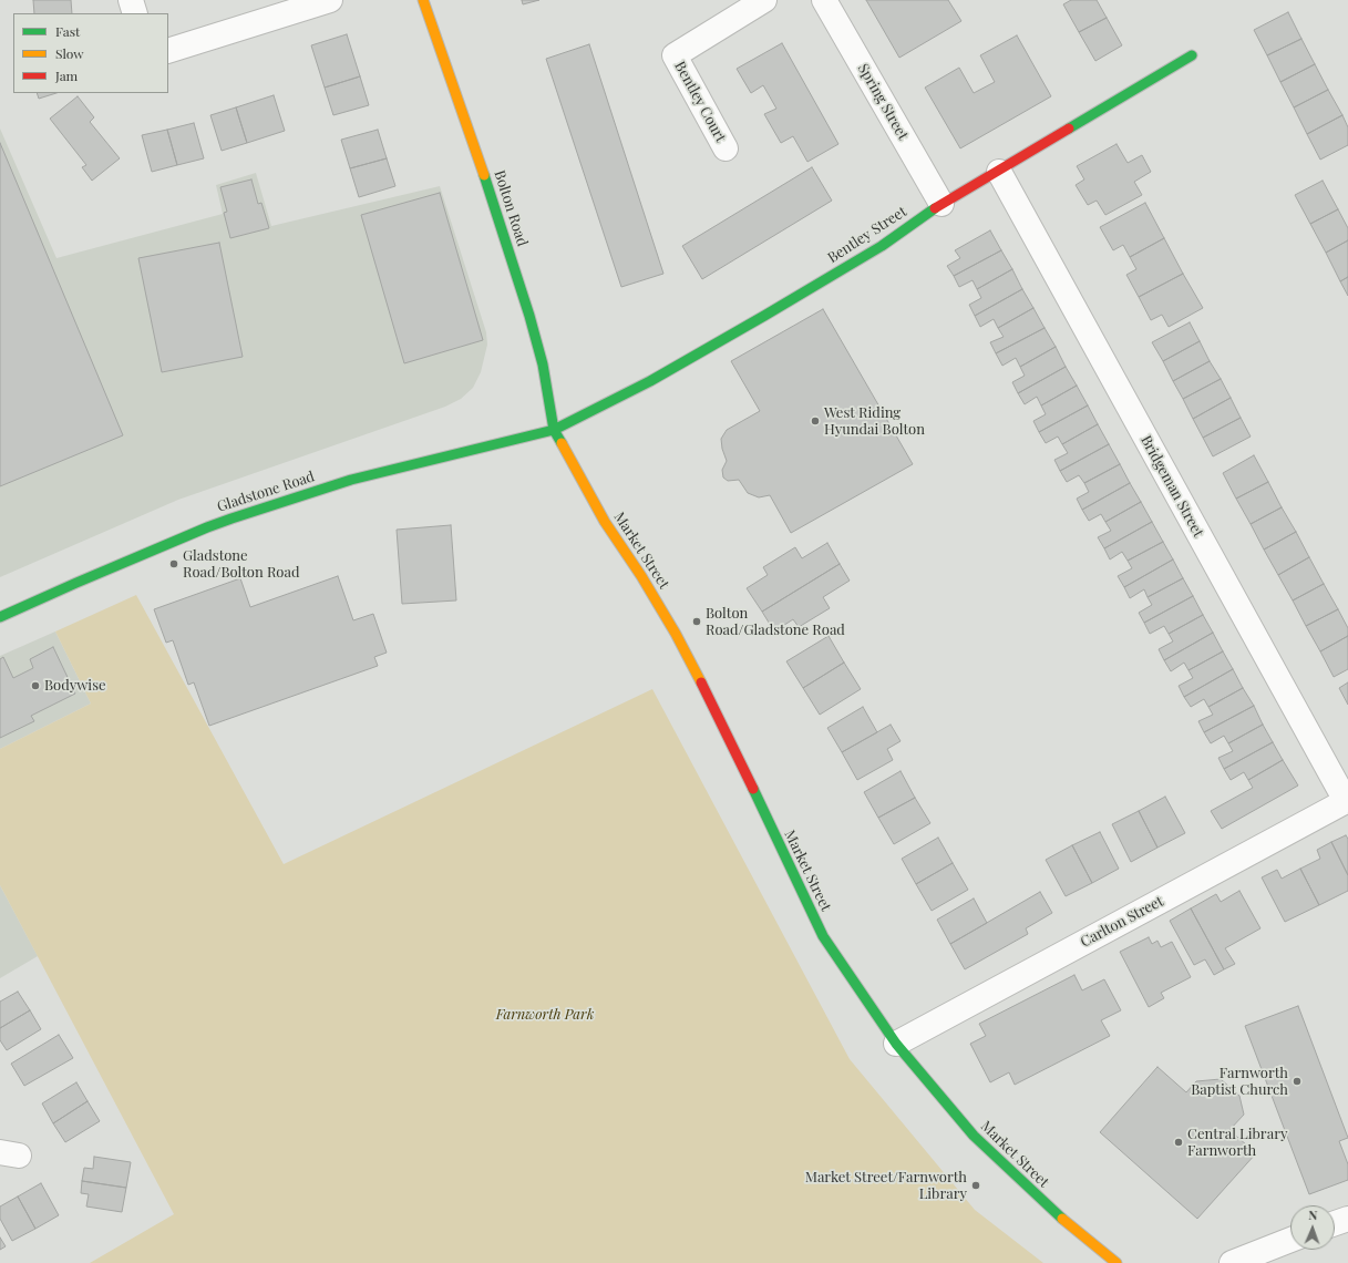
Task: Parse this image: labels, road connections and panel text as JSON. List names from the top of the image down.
{
  "streets": {
    "main road": [
      "Bolton Road",
      "Bentley Street",
      "Gladstone Road",
      "Market Street"
    ],
    "street": [
      "Bentley Court",
      "Spring Street",
      "Bridgeman Street",
      "Carlton Street"
    ]
  },
  "crossings": [
    ["Spring Street", "Bentley Street"],
    ["Bolton Road", "Bentley Street"],
    ["Bolton Road", "Gladstone Road"],
    ["Bolton Road", "Market Street"],
    ["Bentley Street", "Bridgeman Street"],
    ["Bentley Street", "Gladstone Road"],
    ["Bentley Street", "Market Street"],
    ["Bridgeman Street", "Carlton Street"],
    ["Gladstone Road", "Market Street"],
    ["Market Street", "Carlton Street"]
  ],
  "parks": ["Farnworth Park"],
  "places": [
    "West Riding Hyundai Bolton",
    "Gladstone Road/Bolton Road",
    "Bolton Road/Gladstone Road",
    "Bodywise",
    "Farnworth Baptist Church",
    "Central Library Farnworth",
    "Market Street/Farnworth Library"
  ],
  "legend": ["Fast", "Slow", "Jam"],
  "north": "top"
}
